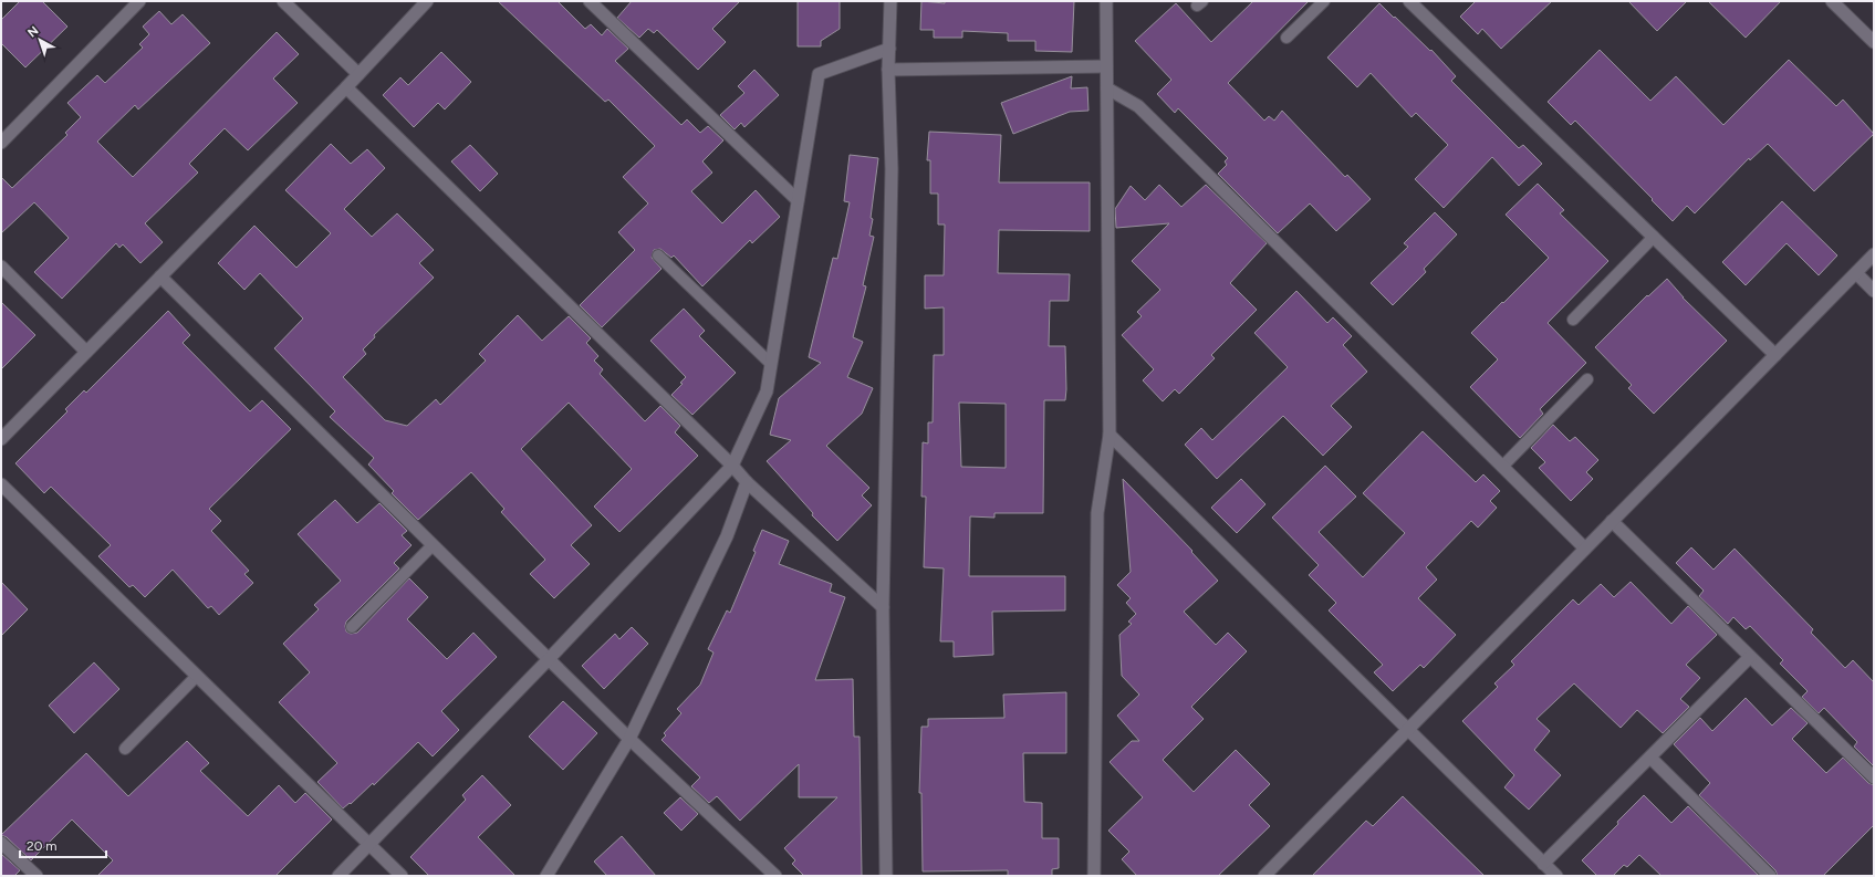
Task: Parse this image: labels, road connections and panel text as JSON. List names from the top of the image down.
{
  "scale_bar": "20 m",
  "north": "top left"
}
